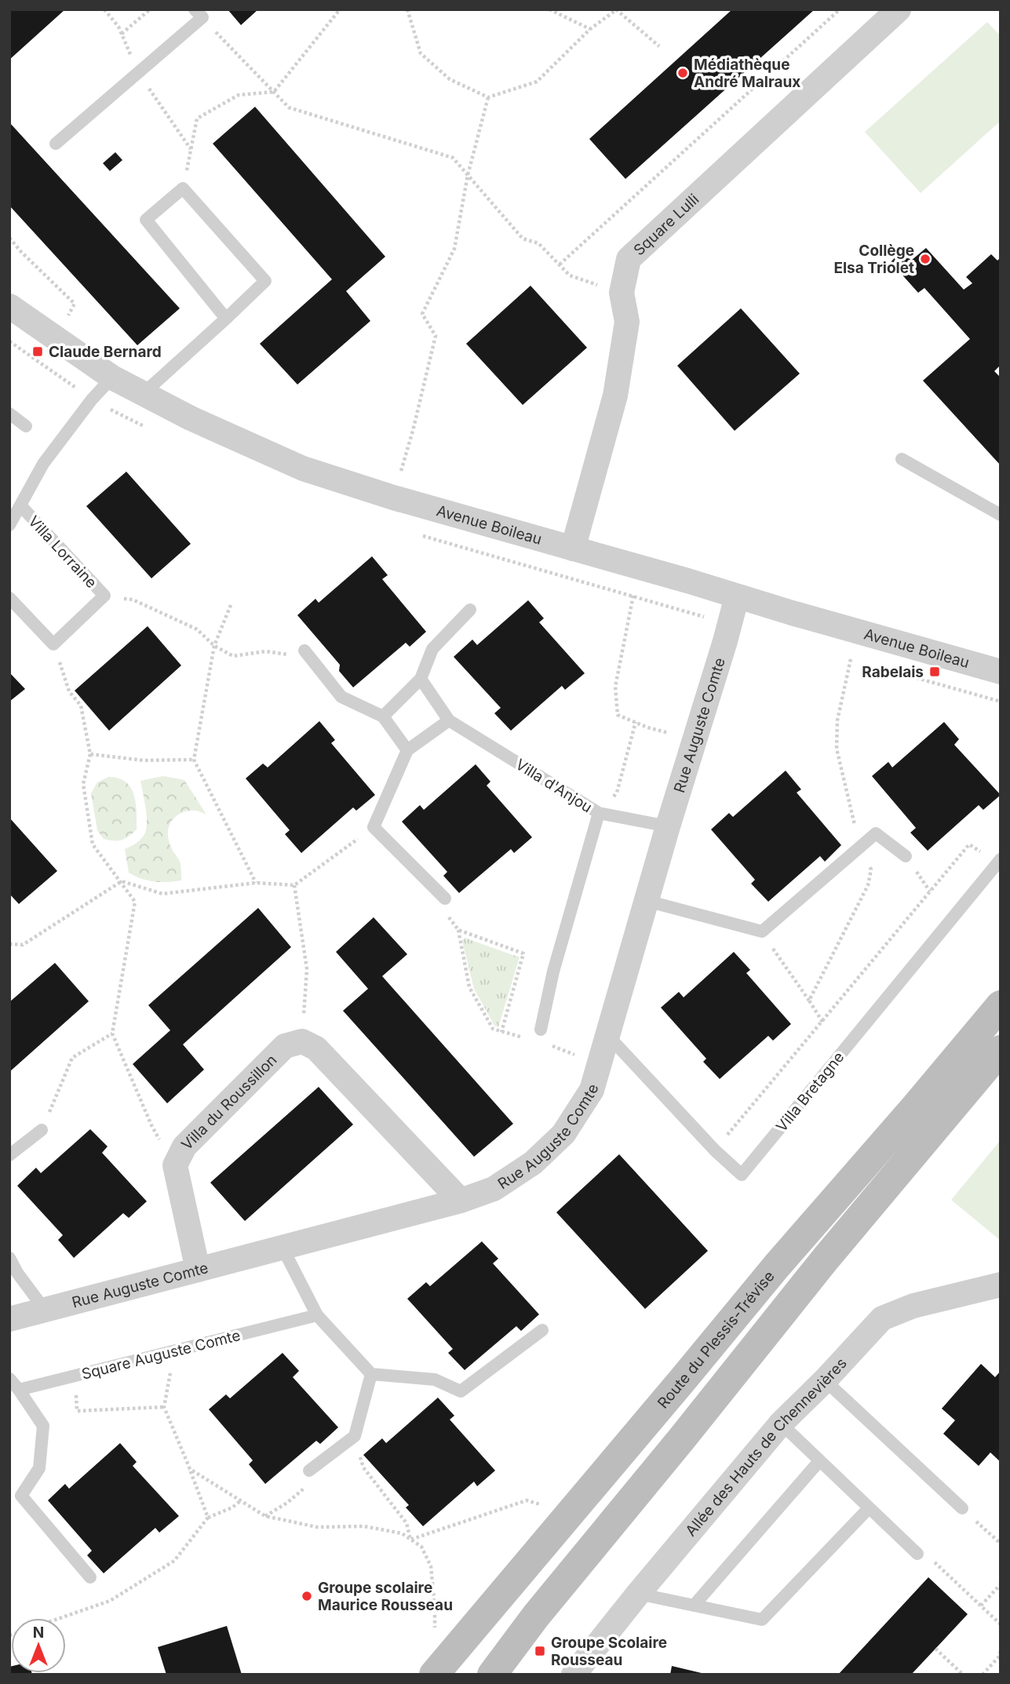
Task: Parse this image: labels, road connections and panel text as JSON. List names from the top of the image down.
{
  "streets": {
    "main road": ["Route du Plessis-Trévise"],
    "street": [
      "Square Lulli",
      "Avenue Boileau",
      "Rue Auguste Comte",
      "Villa du Roussillon",
      "Allée des Hauts de Chennevières"
    ],
    "lane": [
      "Villa Lorraine",
      "Villa d'Anjou",
      "Villa Bretagne",
      "Square Auguste Comte"
    ]
  },
  "crossings": [
    ["Square Lulli", "Avenue Boileau"],
    ["Avenue Boileau", "Villa Lorraine"],
    ["Avenue Boileau", "Rue Auguste Comte"],
    ["Rue Auguste Comte", "Villa d'Anjou"],
    ["Rue Auguste Comte", "Villa Bretagne"],
    ["Rue Auguste Comte", "Villa du Roussillon"]
  ],
  "places": {
    "other": ["Médiathèque André Malraux", "Collège Elsa Triolet", "Groupe scolaire Maurice Rousseau"],
    "transit": ["Claude Bernard", "Rabelais", "Groupe Scolaire Rousseau"]
  },
  "north": "top"
}
